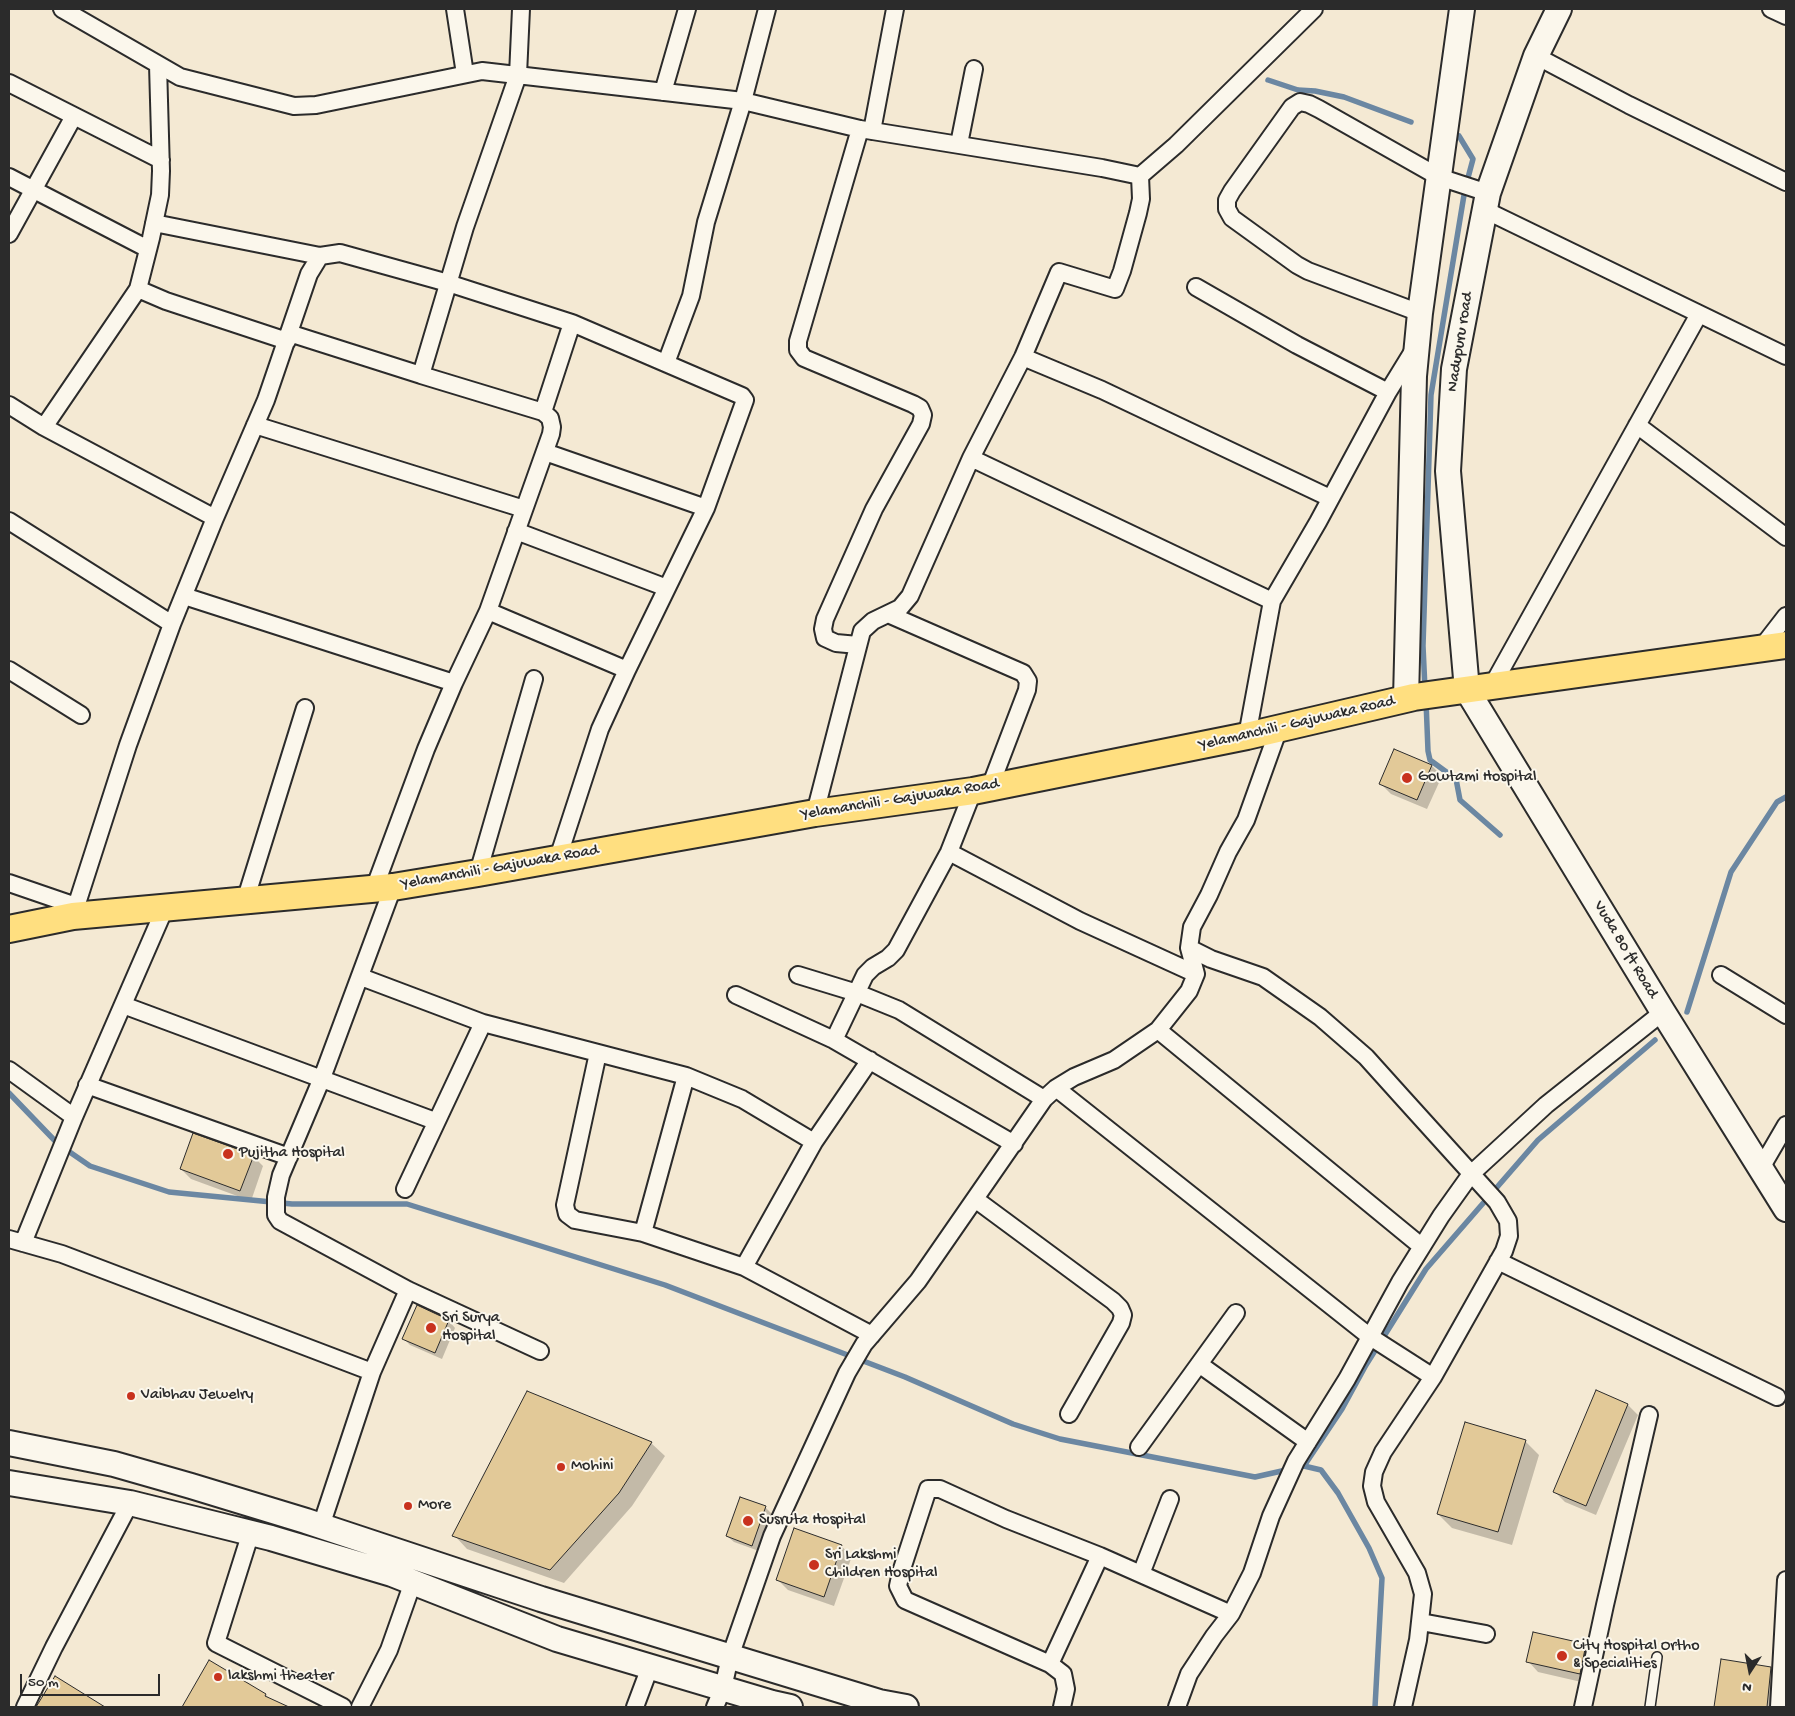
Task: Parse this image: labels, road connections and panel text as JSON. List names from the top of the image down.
{
  "streets": {
    "main road": ["Yelamanchili - Gajuwaka Road"],
    "street": ["Nadupuru road", "Vuda 80 ft Road"]
  },
  "crossings": [
    ["Nadupuru road", "Yelamanchili - Gajuwaka Road"],
    ["Nadupuru road", "Vuda 80 ft Road"],
    ["Yelamanchili - Gajuwaka Road", "Vuda 80 ft Road"]
  ],
  "places": [
    "Gowtami Hospital",
    "Pujitha Hospital",
    "Sri Surya Hospital",
    "Vaibhav Jewelry",
    "Mohini",
    "More",
    "Susruta Hospital",
    "Sri Lakshmi Children Hospital",
    "City Hospital Ortho & Specialities",
    "lakshmi theater"
  ],
  "scale_bar": "50 m",
  "north": "bottom"
}
